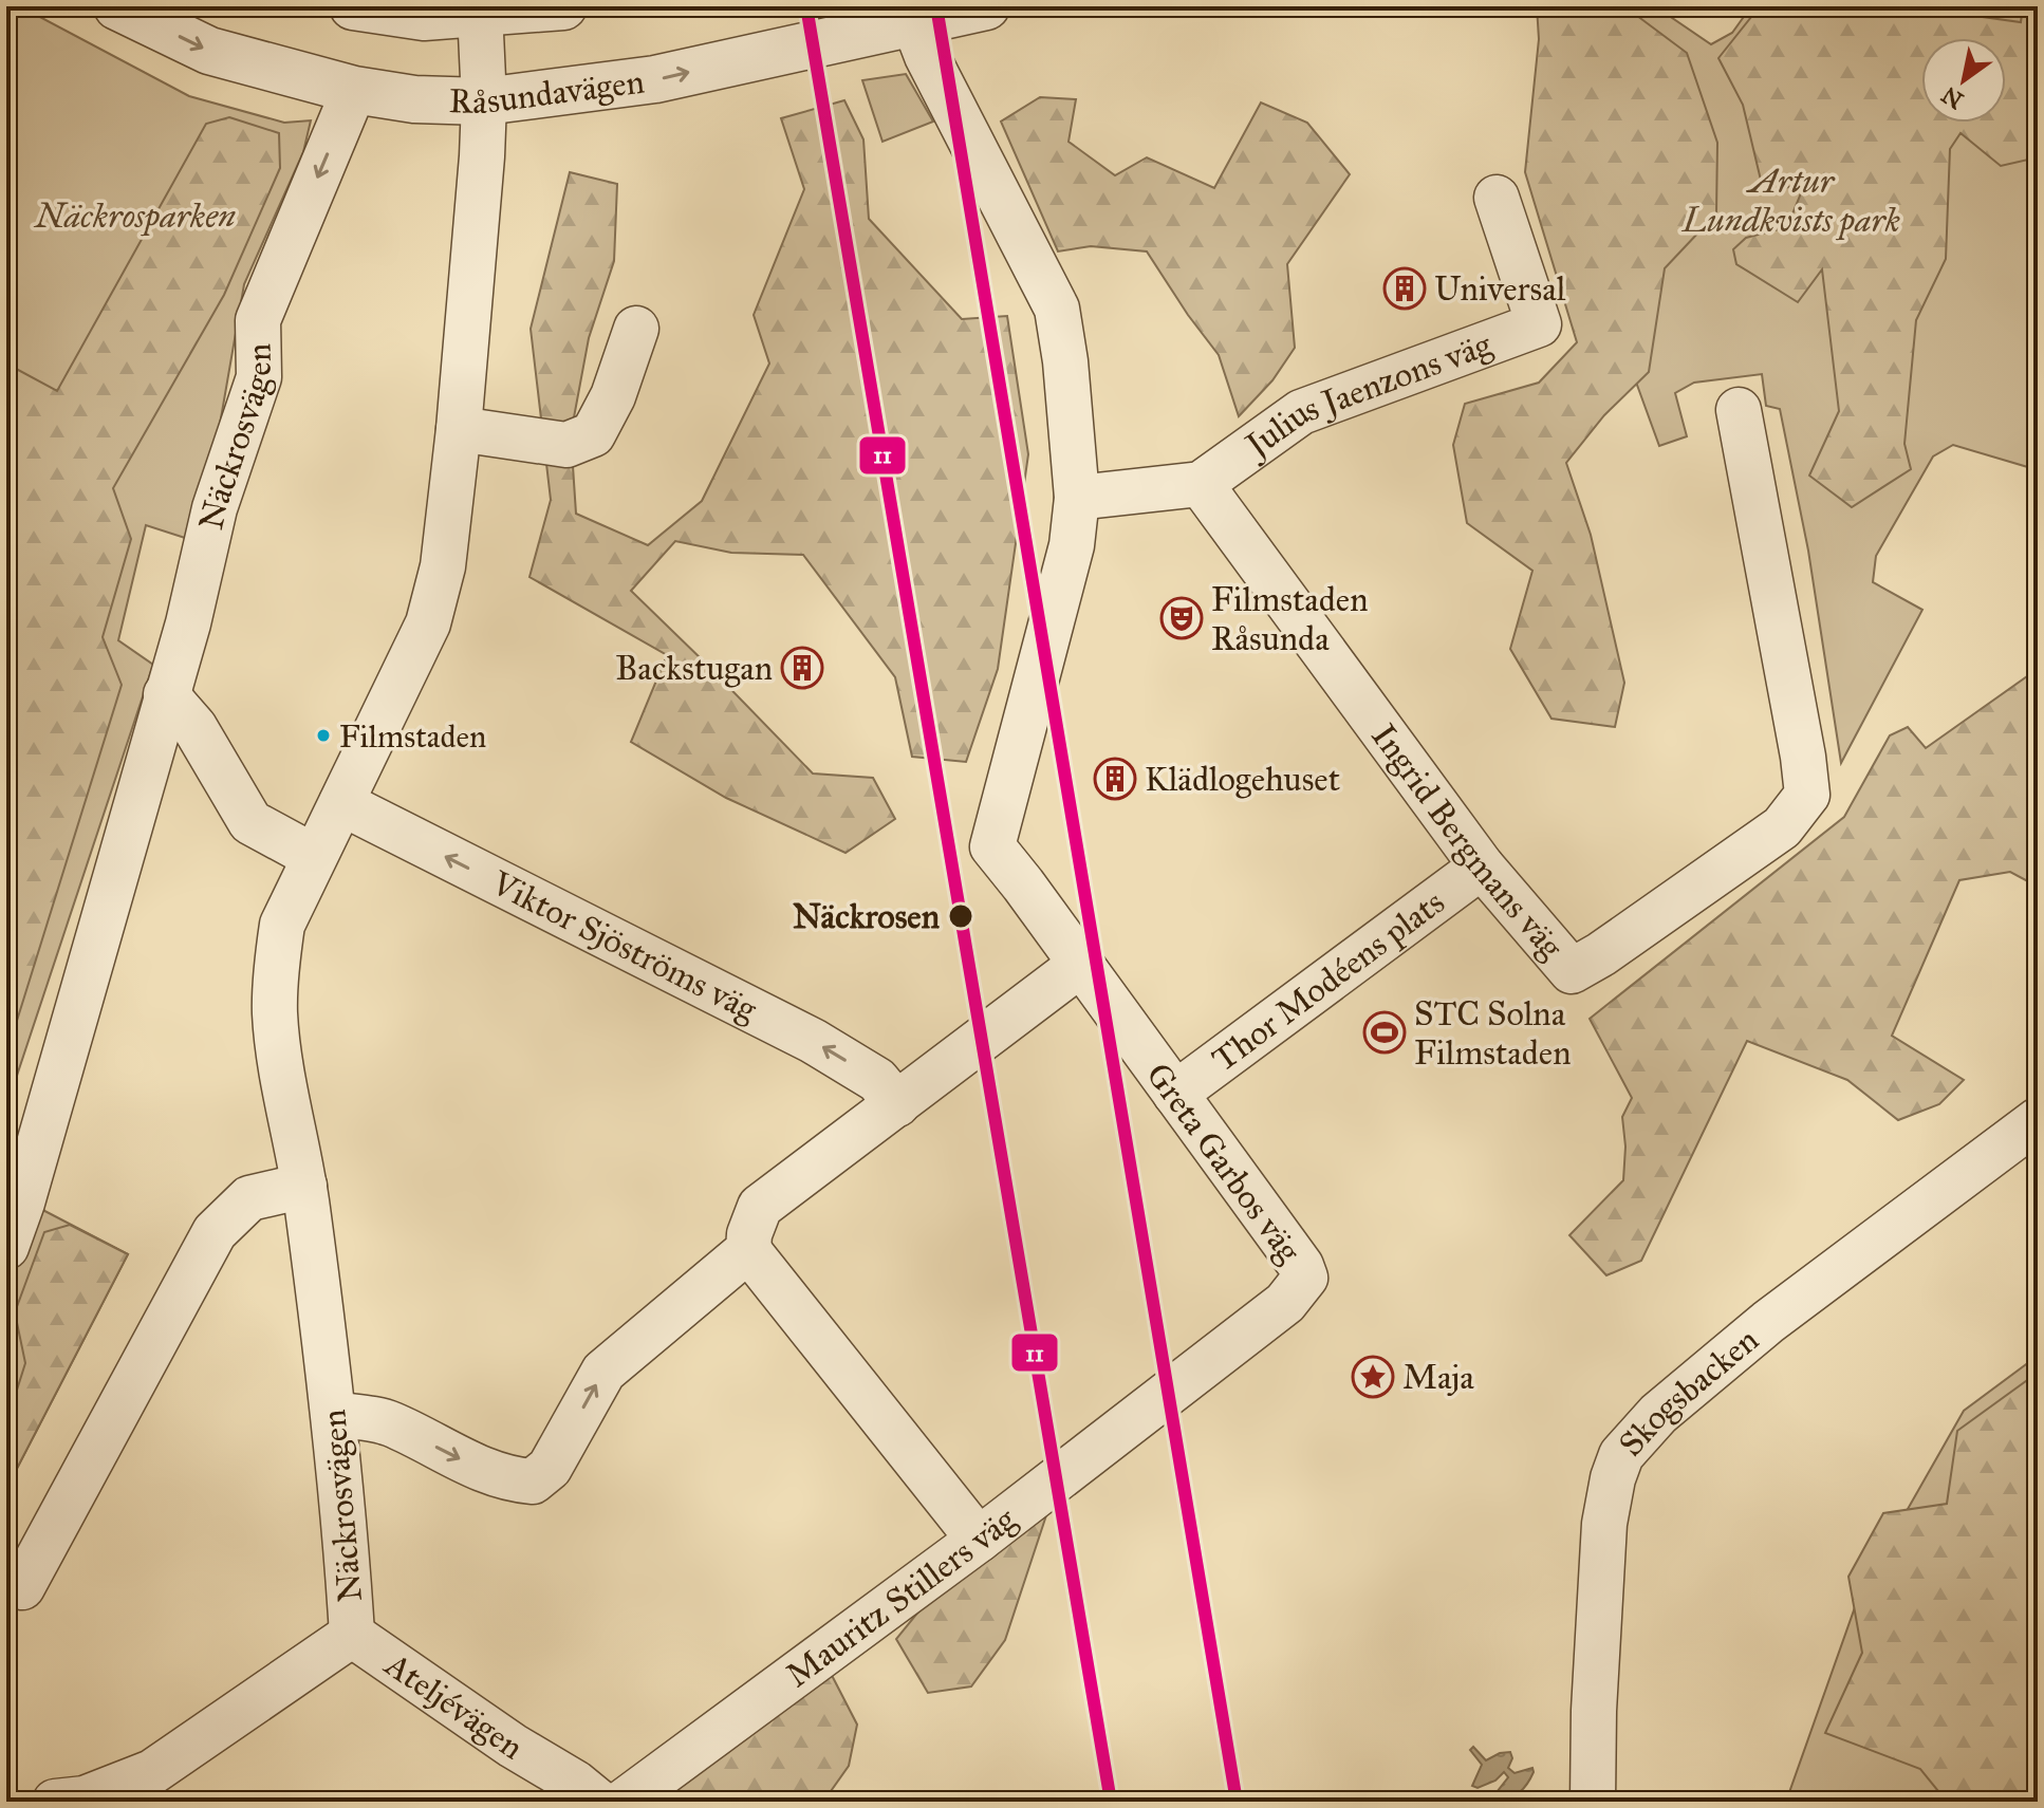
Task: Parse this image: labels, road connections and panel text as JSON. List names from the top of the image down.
{
  "streets": {
    "street": [
      "Råsundavägen",
      "Julius Jaenzons väg",
      "Näckrosvägen",
      "Ingrid Bergmans väg",
      "Viktor Sjöströms väg",
      "Thor Modéens plats",
      "Greta Garbos väg",
      "Skogsbacken",
      "Mauritz Stillers väg",
      "Ateljévägen"
    ]
  },
  "crossings": [
    ["Råsundavägen", "Näckrosvägen"],
    ["Råsundavägen", "Greta Garbos väg"],
    ["Julius Jaenzons väg", "Ingrid Bergmans väg"],
    ["Julius Jaenzons väg", "Greta Garbos väg"],
    ["Näckrosvägen", "Viktor Sjöströms väg"],
    ["Näckrosvägen", "Ateljévägen"],
    ["Ingrid Bergmans väg", "Thor Modéens plats"],
    ["Thor Modéens plats", "Greta Garbos väg"],
    ["Greta Garbos väg", "Mauritz Stillers väg"]
  ],
  "one_way": ["Råsundavägen", "Viktor Sjöströms väg"],
  "parks": ["Artur Lundkvists park", "Näckrosparken"],
  "places": {
    "building": ["Universal", "Backstugan", "Klädlogehuset"],
    "theatre": ["Filmstaden Råsunda"],
    "other": ["Filmstaden", "Näckrosen"],
    "sports": ["STC Solna Filmstaden"],
    "place": ["Maja"]
  },
  "lines": ["transit line 11"],
  "north": "bottom left"
}
